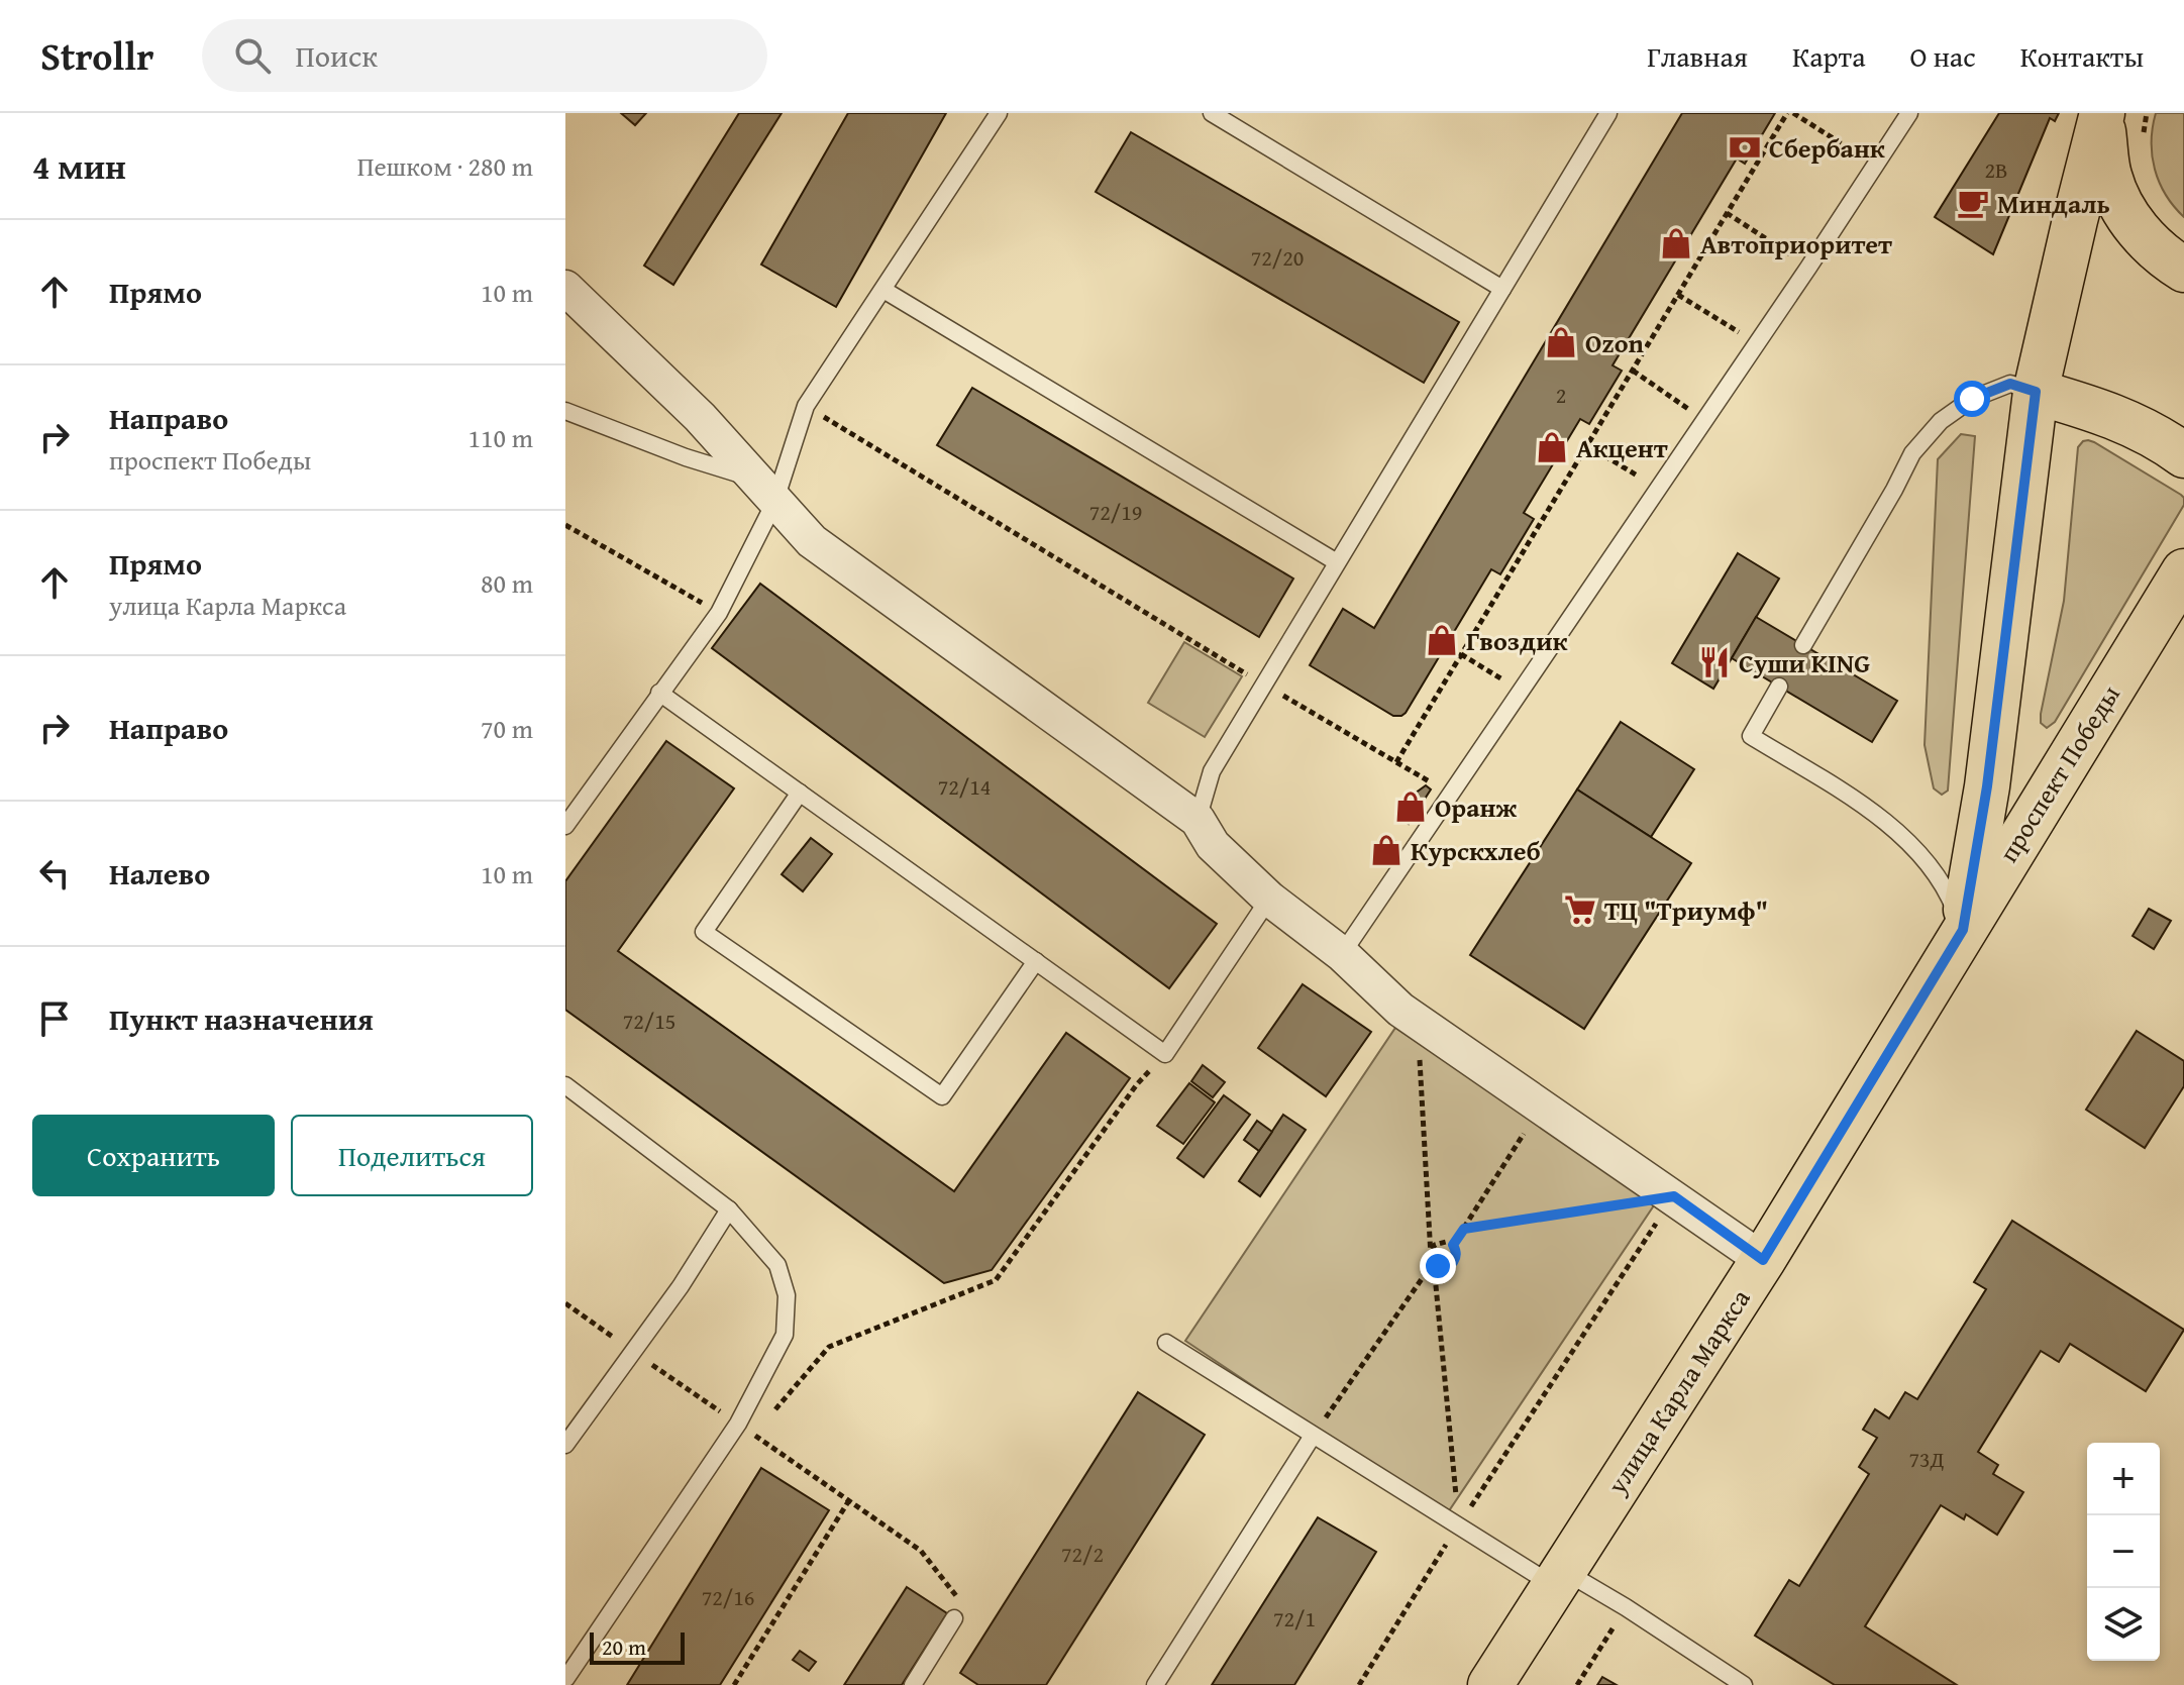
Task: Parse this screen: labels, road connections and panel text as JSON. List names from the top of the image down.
{
  "streets": {
    "main road": ["проспект Победы", "улица Карла Маркса"]
  },
  "crossings": [
    ["проспект Победы", "улица Карла Маркса"]
  ],
  "places": {
    "bank": ["Сбербанк"],
    "cafe": ["Миндаль"],
    "shop": [
      "Автоприоритет",
      "Ozon",
      "Акцент",
      "Гвоздик",
      "Оранж",
      "Курскхлеб"
    ],
    "restaurant": ["Суши KING"],
    "supermarket": ["ТЦ \"Триумф\""]
  },
  "house_numbers": [
    "2В",
    "72/20",
    "2",
    "72/19",
    "72/14",
    "72/15",
    "73Д",
    "72/2",
    "72/16",
    "72/1"
  ],
  "scale_bar": "20 m",
  "page": {
    "header": "Strollr",
    "search": "Поиск",
    "nav": [
      "Главная",
      "Карта",
      "О нас",
      "Контакты"
    ],
    "heading": ["4 мин", "Пешком · 280 m"],
    "list": [
      ["Прямо", "10 m"],
      ["Направо", "проспект Победы", "110 m"],
      ["Прямо", "улица Карла Маркса", "80 m"],
      ["Направо", "70 m"],
      ["Налево", "10 m"],
      "Пункт назначения"
    ],
    "buttons": ["Сохранить", "Поделиться"],
    "map_buttons": ["+", "−"],
    "scale": "20 m"
  }
}
